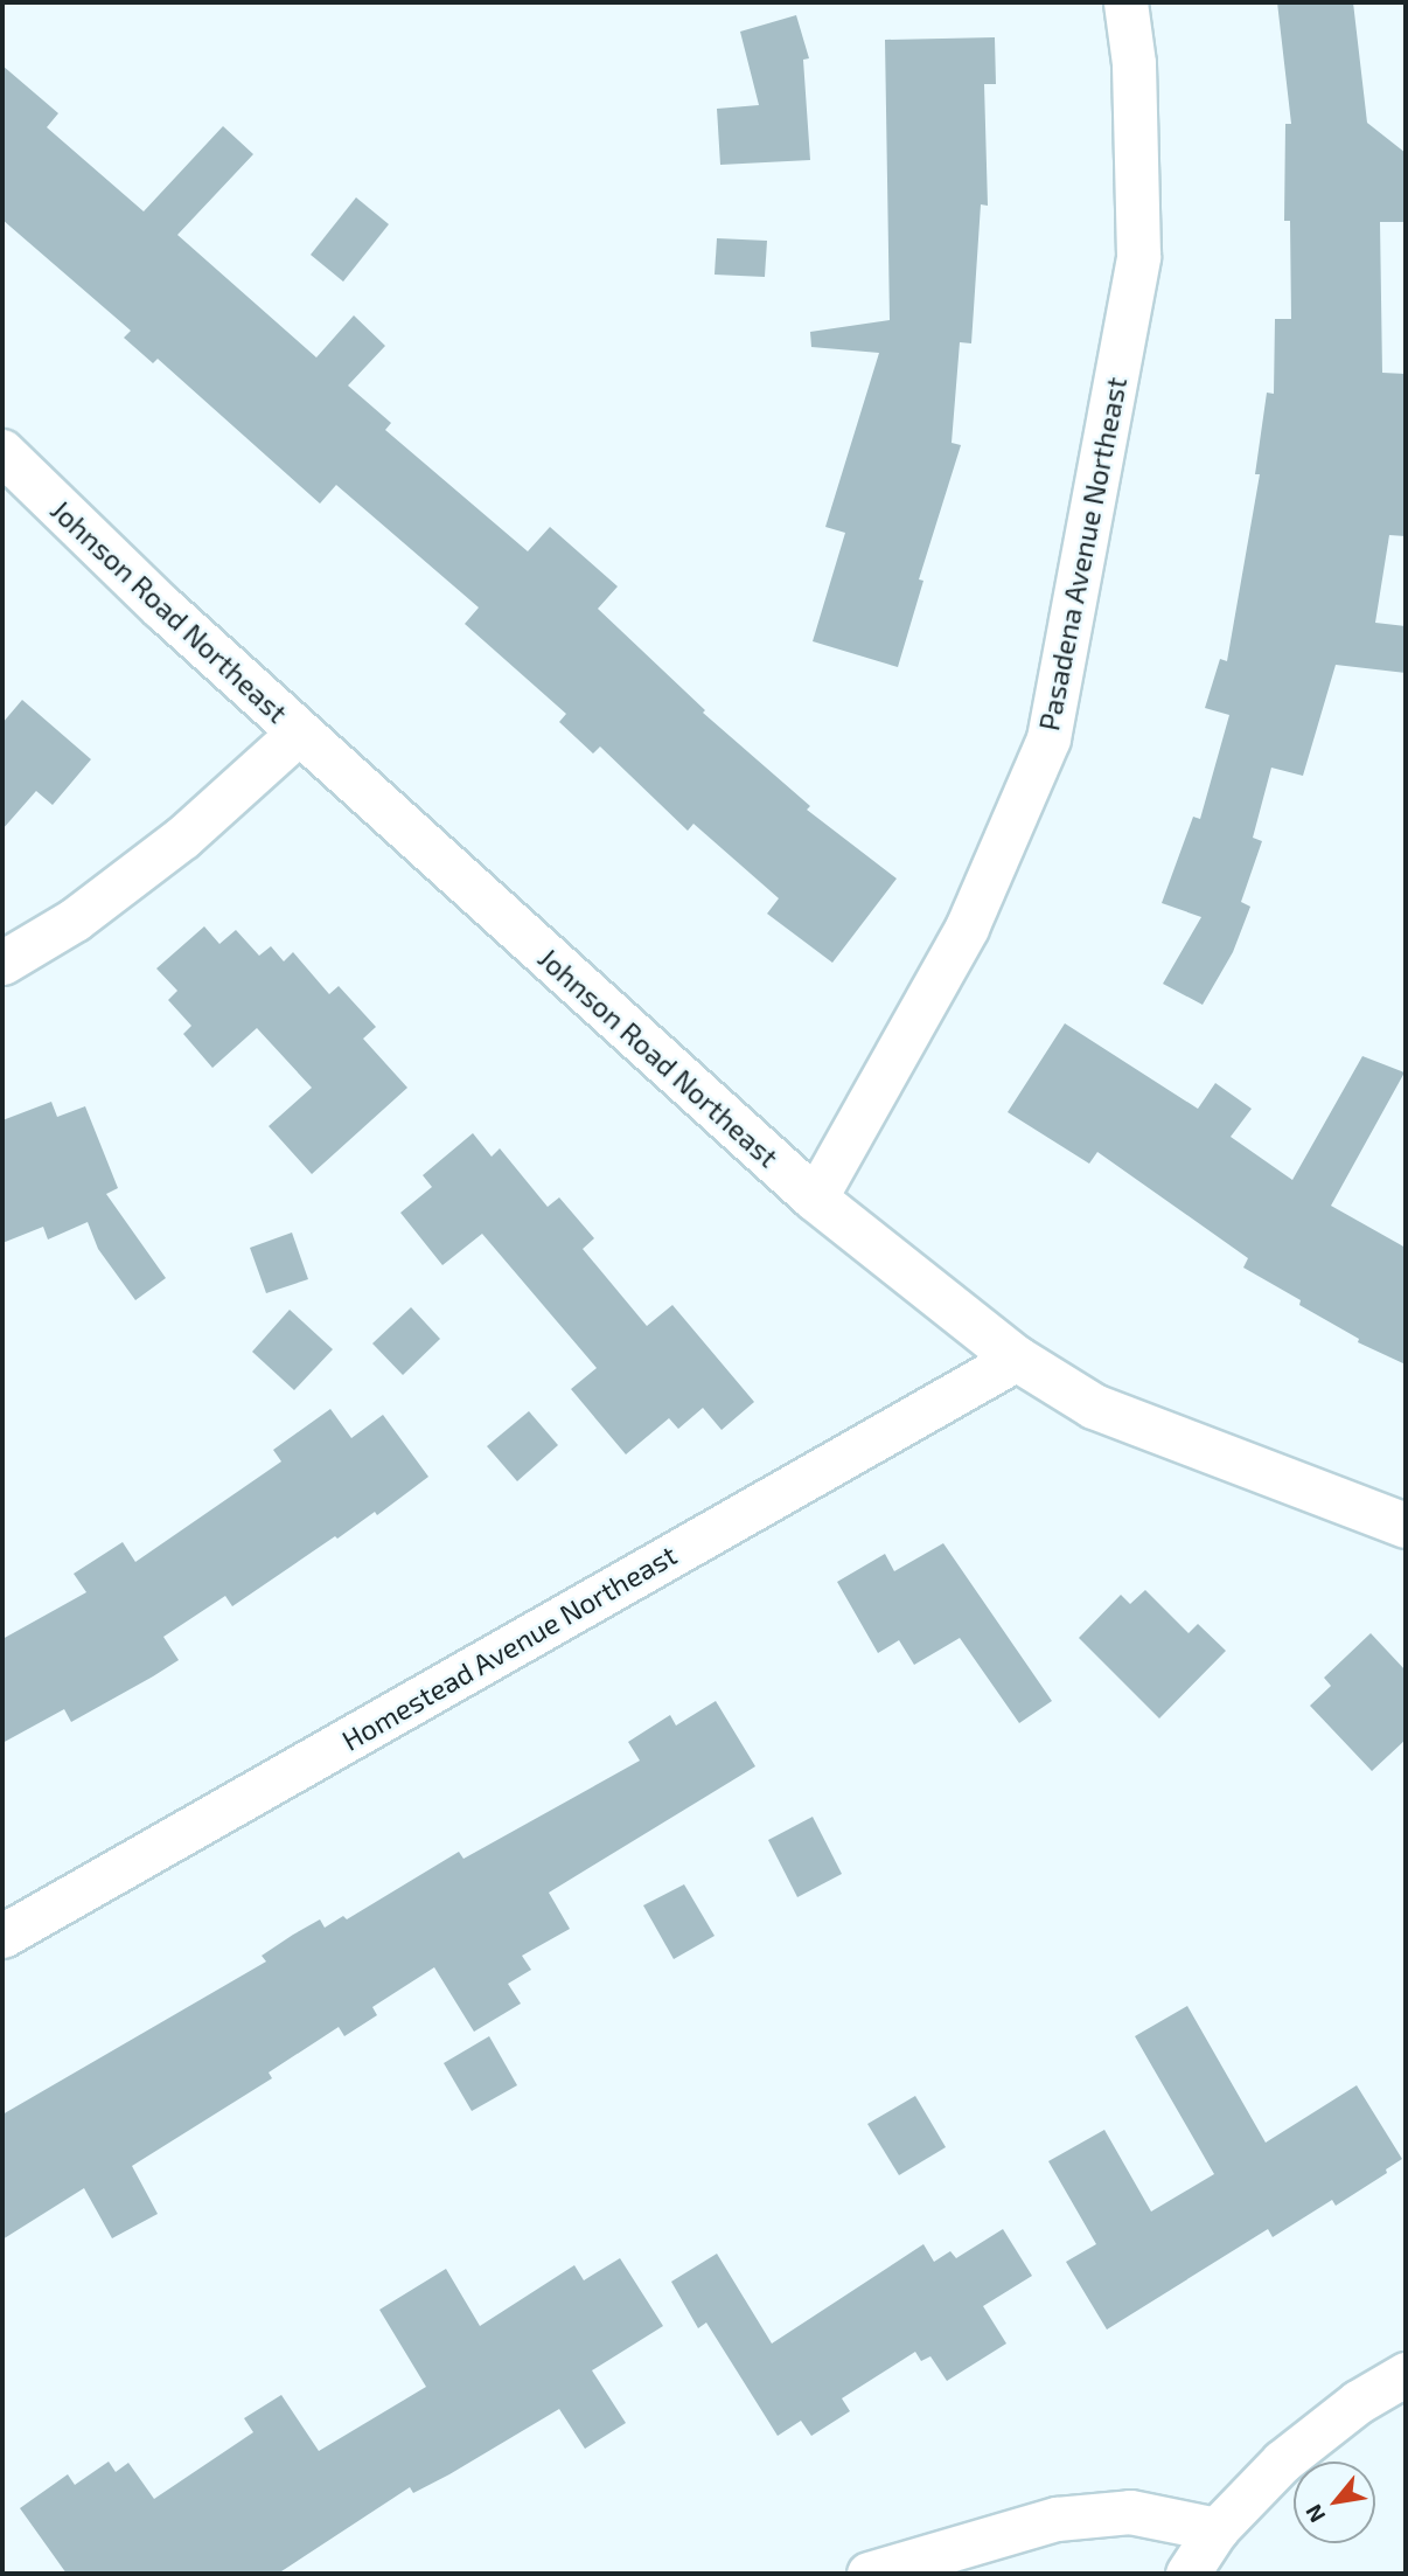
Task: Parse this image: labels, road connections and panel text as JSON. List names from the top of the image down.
{
  "streets": {
    "street": ["Pasadena Avenue Northeast", "Johnson Road Northeast", "Homestead Avenue Northeast"]
  },
  "crossings": [
    ["Pasadena Avenue Northeast", "Johnson Road Northeast"],
    ["Johnson Road Northeast", "Homestead Avenue Northeast"]
  ],
  "north": "bottom left"
}
